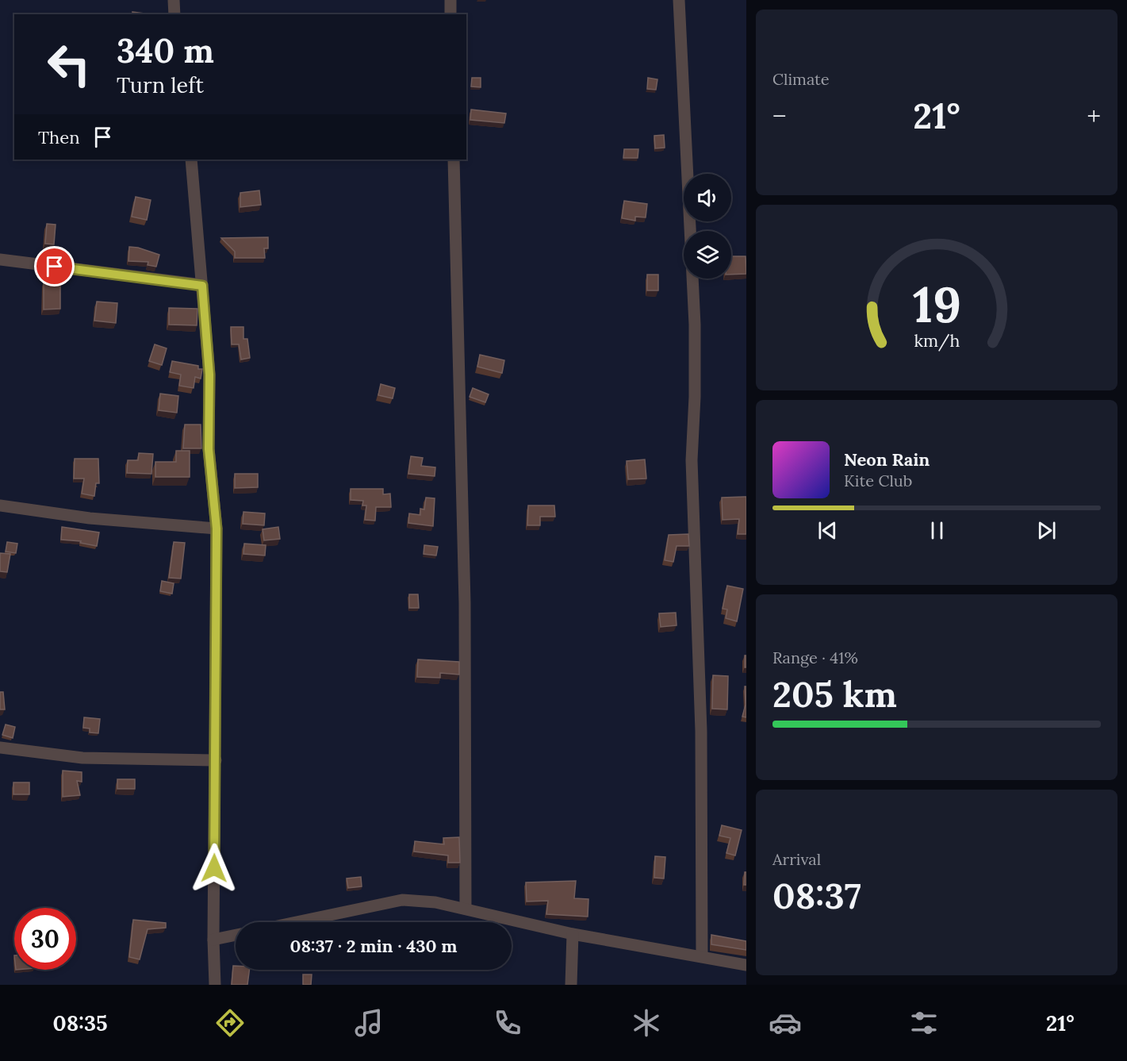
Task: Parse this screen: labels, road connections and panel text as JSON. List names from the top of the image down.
{
  "page": {
    "tile": [
      "Climate",
      ["Range · 41%", "205 km"],
      ["Arrival", "08:37"]
    ],
    "turn": ["340 m", "Turn left"],
    "heat": ["−", "21°", "+"],
    "then": "Then",
    "song": ["Neon Rain", "Kite Club"],
    "limit": "30",
    "trip": "08:37 · 2 min · 430 m",
    "tabs": ["08:35", "21°"],
    "gauge": ["19", "km/h"]
  }
}
